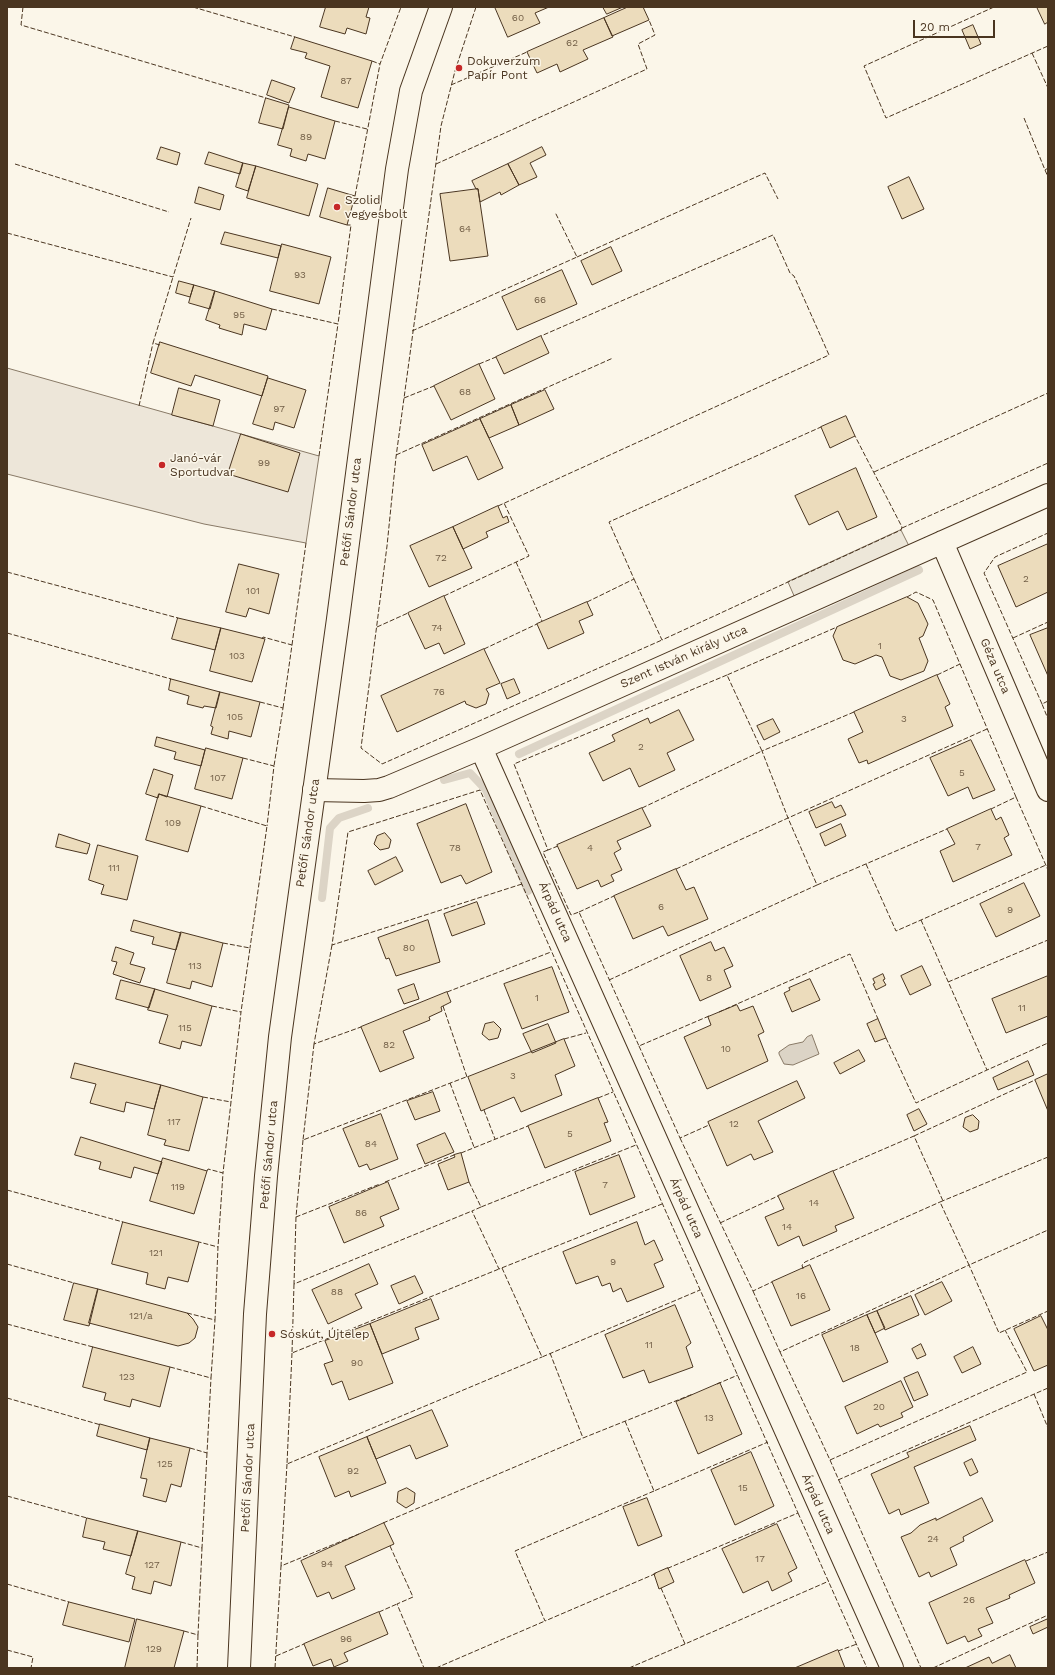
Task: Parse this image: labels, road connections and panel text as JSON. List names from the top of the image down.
{
  "streets": {
    "street": [
      "Petőfi Sándor utca",
      "Szent István király utca",
      "Géza utca",
      "Árpád utca"
    ]
  },
  "crossings": [
    ["Petőfi Sándor utca", "Szent István király utca"],
    ["Szent István király utca", "Géza utca"],
    ["Szent István király utca", "Árpád utca"]
  ],
  "places": [
    "Dokuverzum Papír Pont",
    "Szolid vegyesbolt",
    "Janó-vár Sportudvar",
    "Sóskút, Újtelep"
  ],
  "house_numbers": [
    "60",
    "62",
    "87",
    "89",
    "64",
    "93",
    "66",
    "95",
    "68",
    "97",
    "99",
    "72",
    "2",
    "101",
    "74",
    "1",
    "103",
    "76",
    "105",
    "3",
    "2",
    "5",
    "107",
    "109",
    "7",
    "78",
    "4",
    "111",
    "6",
    "9",
    "80",
    "113",
    "8",
    "1",
    "11",
    "115",
    "82",
    "10",
    "3",
    "117",
    "12",
    "5",
    "84",
    "7",
    "119",
    "14",
    "86",
    "14",
    "121",
    "9",
    "88",
    "16",
    "121/a",
    "11",
    "18",
    "90",
    "123",
    "20",
    "13",
    "125",
    "92",
    "15",
    "24",
    "17",
    "94",
    "127",
    "26",
    "96",
    "129"
  ],
  "scale_bar": "20 m"
}
